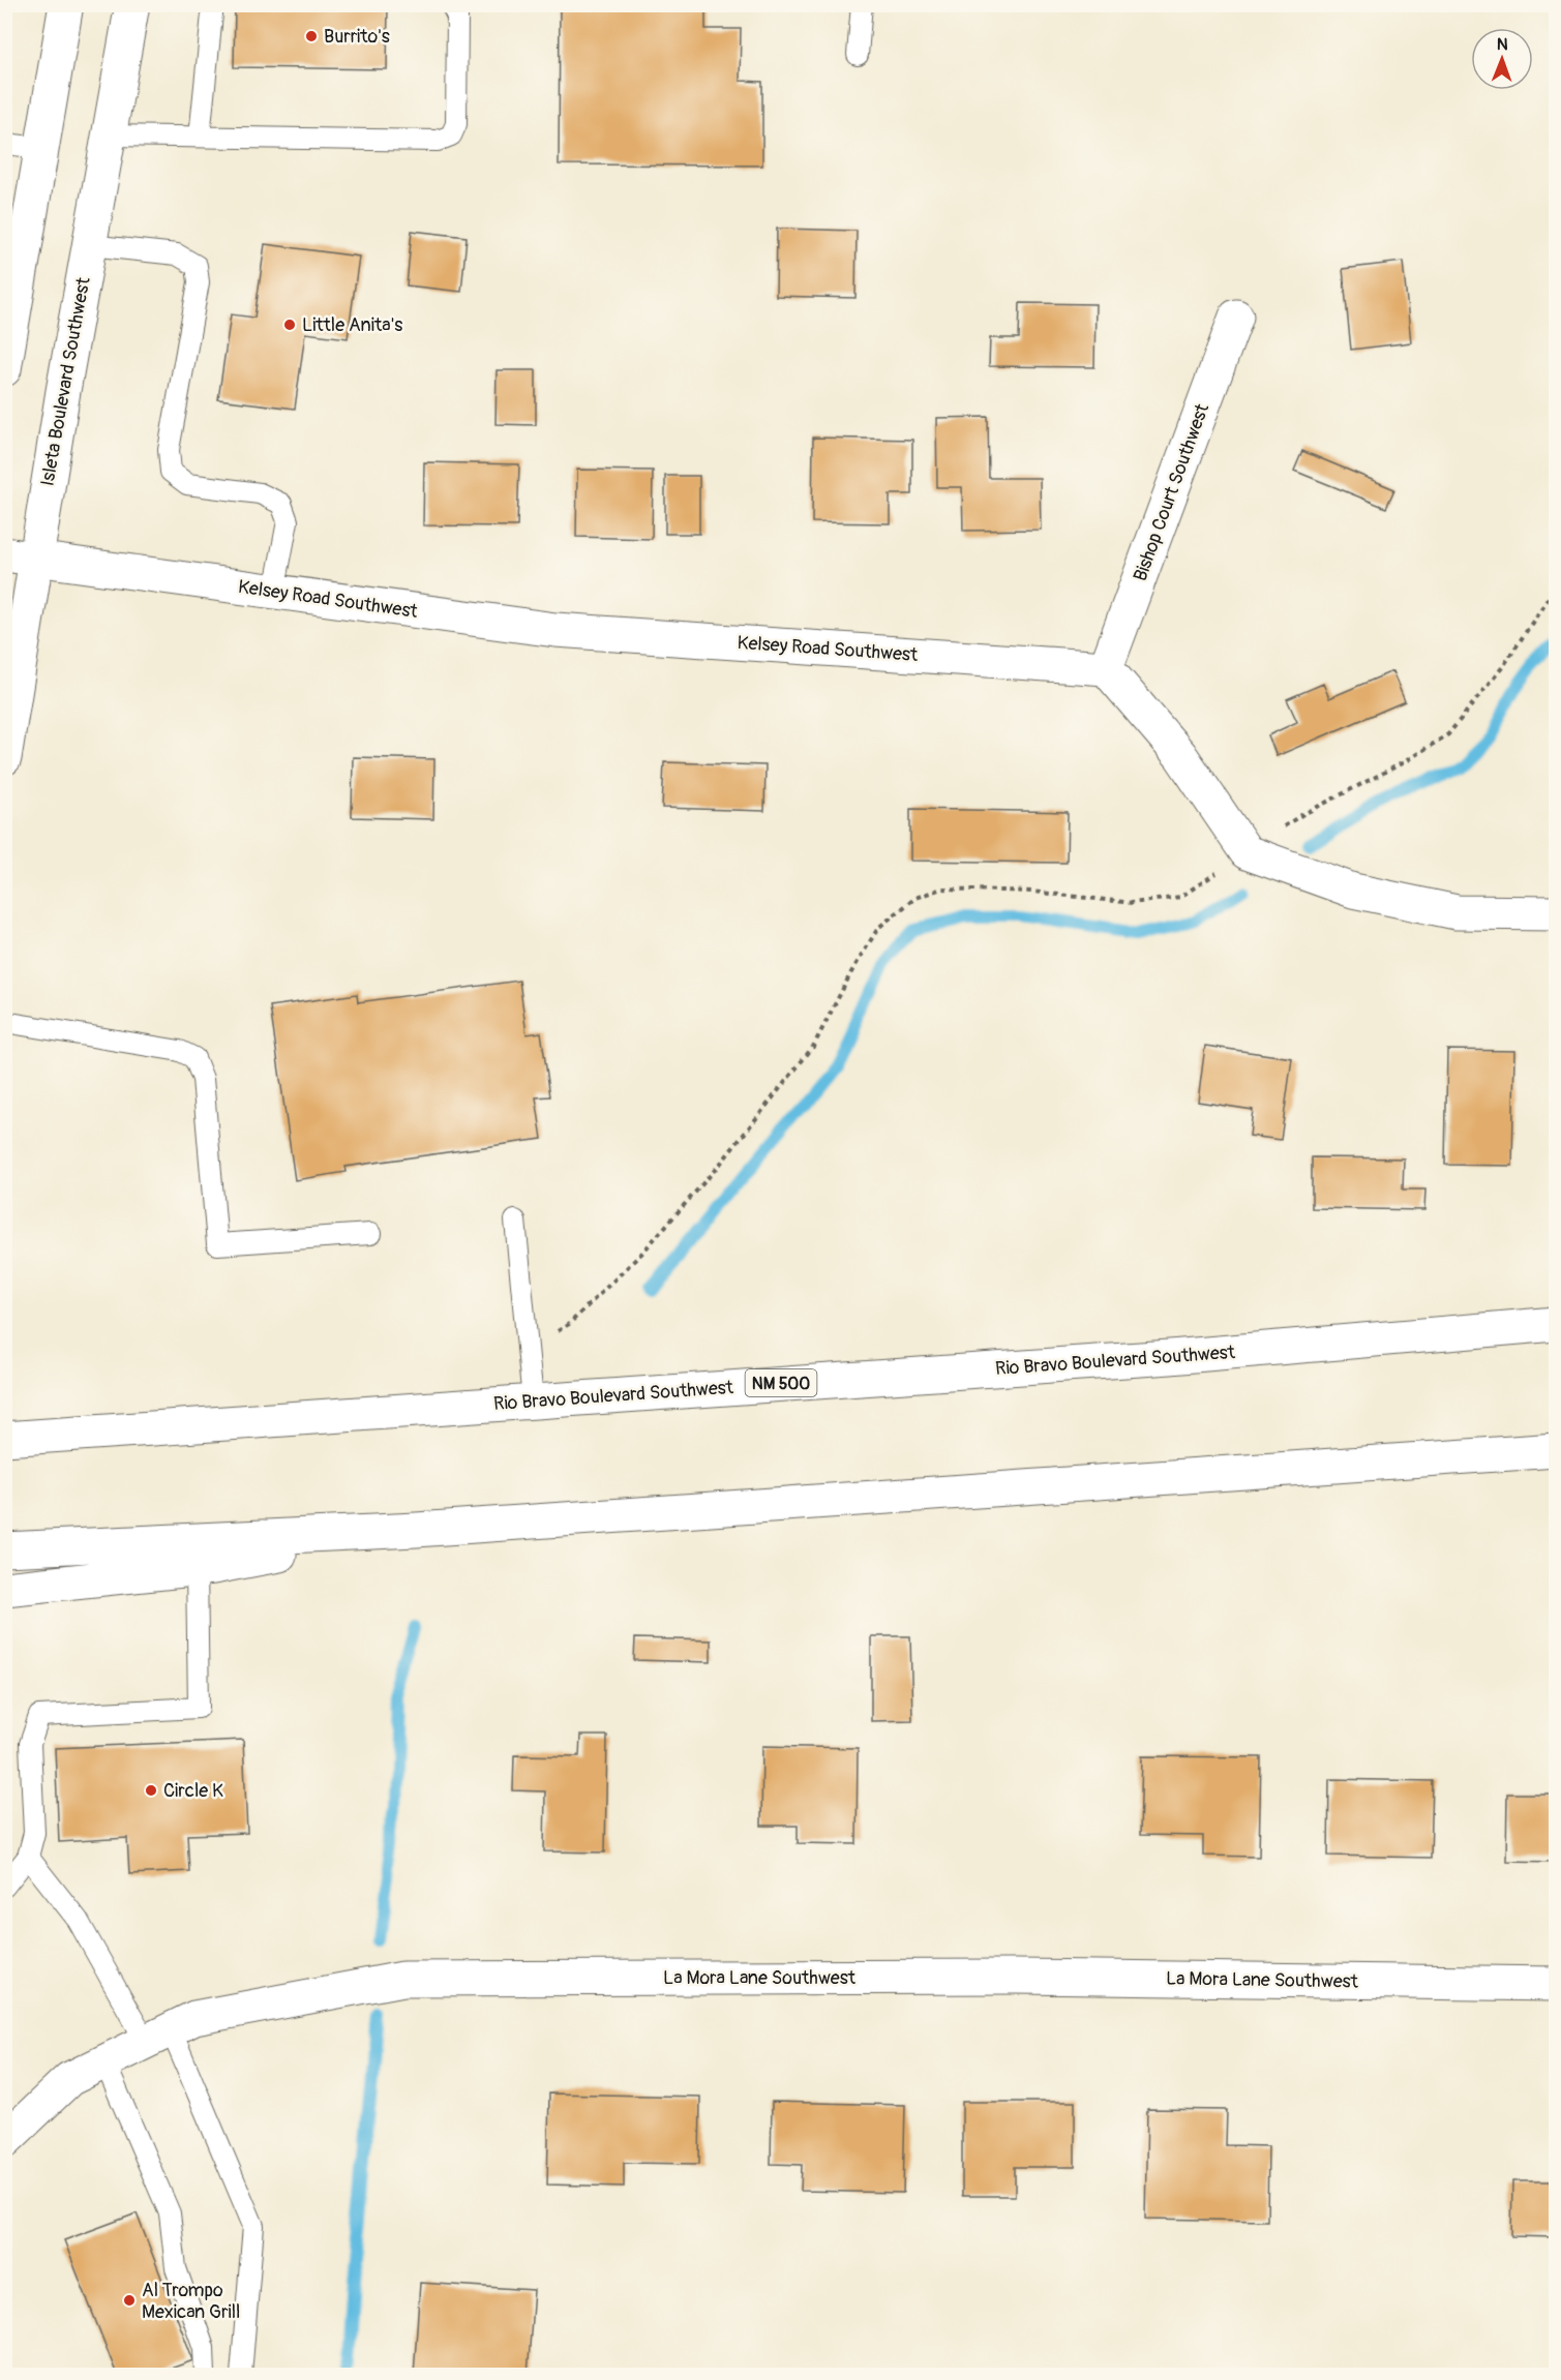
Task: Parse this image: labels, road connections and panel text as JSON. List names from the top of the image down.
{
  "streets": {
    "main road": [
      "Isleta Boulevard Southwest",
      "Bishop Court Southwest",
      "Kelsey Road Southwest",
      "Rio Bravo Boulevard Southwest",
      "NM 500",
      "La Mora Lane Southwest"
    ]
  },
  "crossings": [
    ["Isleta Boulevard Southwest", "Kelsey Road Southwest"],
    ["Bishop Court Southwest", "Kelsey Road Southwest"]
  ],
  "places": [
    "Burrito's",
    "Little Anita's",
    "Circle K",
    "Al Trompo Mexican Grill"
  ],
  "north": "top"
}
